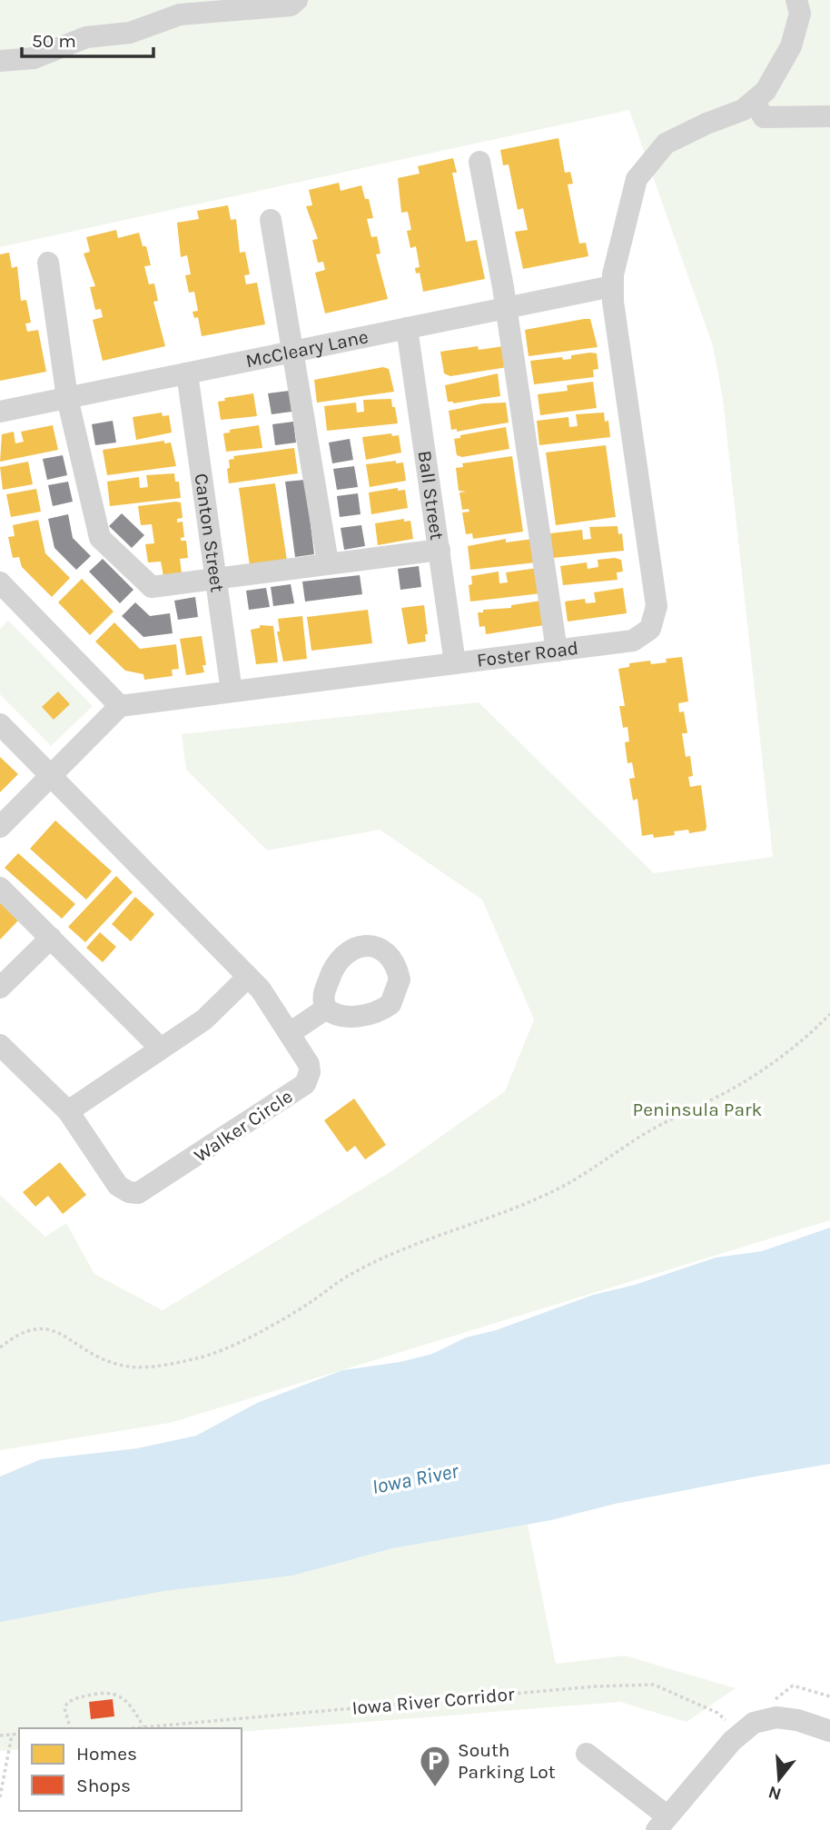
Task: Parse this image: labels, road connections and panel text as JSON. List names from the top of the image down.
{
  "streets": {
    "street": [
      "McCleary Lane",
      "Ball Street",
      "Canton Street",
      "Foster Road",
      "Walker Circle"
    ],
    "path": ["Iowa River Corridor"]
  },
  "crossings": [
    ["McCleary Lane", "Ball Street"],
    ["McCleary Lane", "Canton Street"],
    ["McCleary Lane", "Foster Road"],
    ["Ball Street", "Foster Road"],
    ["Canton Street", "Foster Road"]
  ],
  "water": ["Iowa River"],
  "parks": ["Peninsula Park"],
  "places": {
    "parking": ["South Parking Lot"]
  },
  "legend": ["Homes", "Shops"],
  "scale_bar": "50 m",
  "north": "bottom"
}
